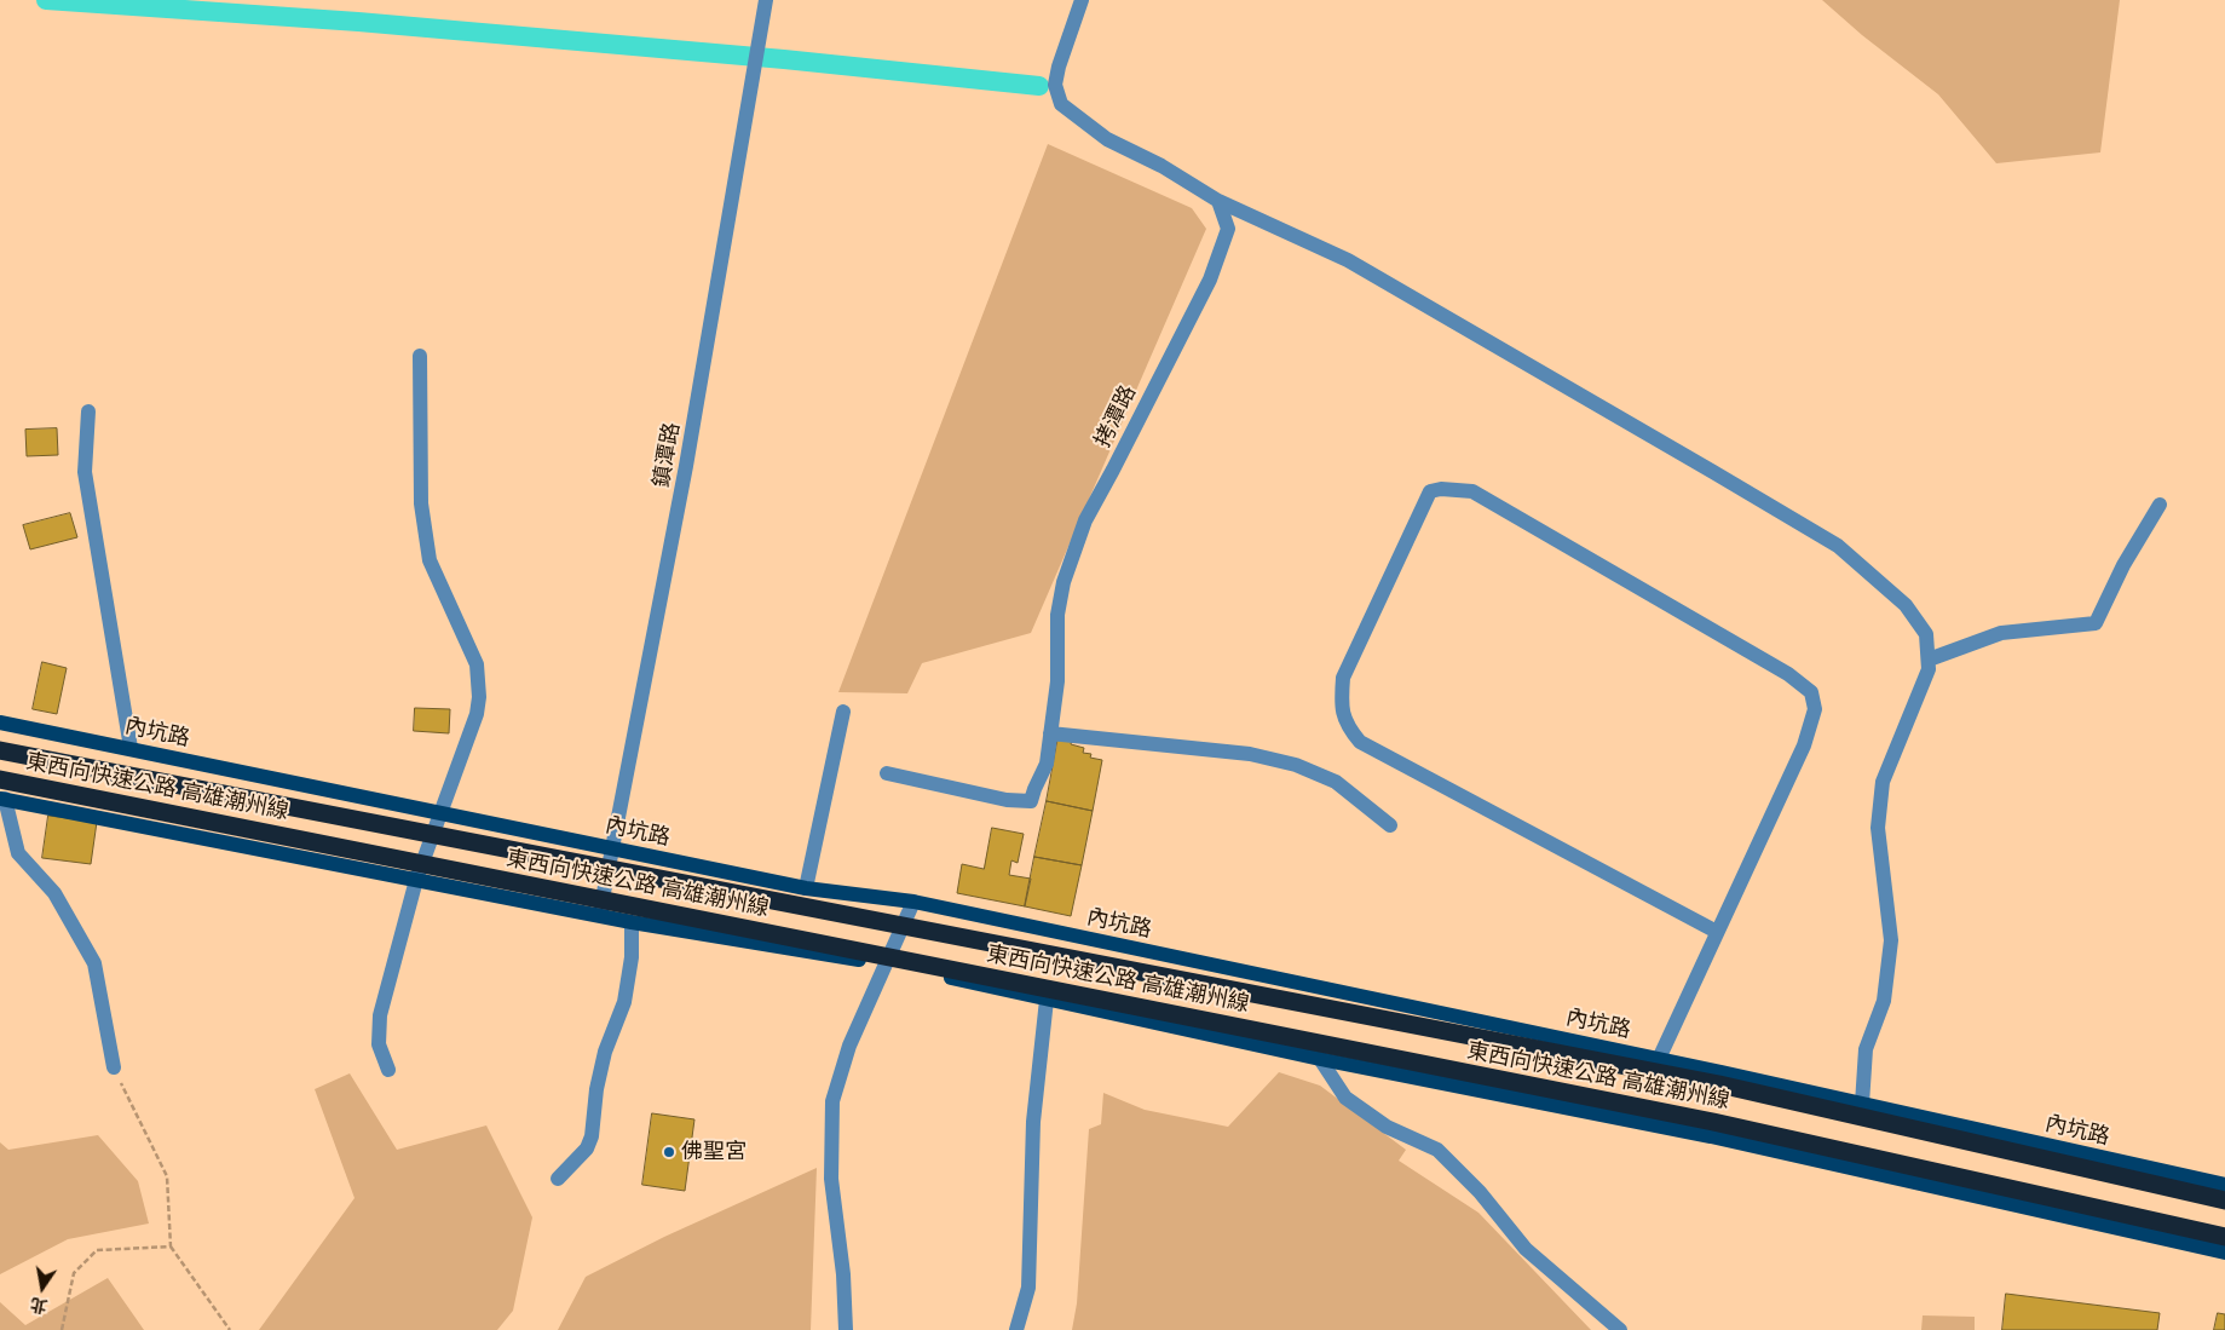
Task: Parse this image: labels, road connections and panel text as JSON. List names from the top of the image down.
{
  "streets": {
    "highway": ["東西向快速公路 高雄潮州線"],
    "main road": ["內坑路"],
    "street": ["拷潭路", "鎮潭路"]
  },
  "crossings": [
    ["鎮潭路", "內坑路"]
  ],
  "places": ["佛聖宮"],
  "north": "bottom"
}
